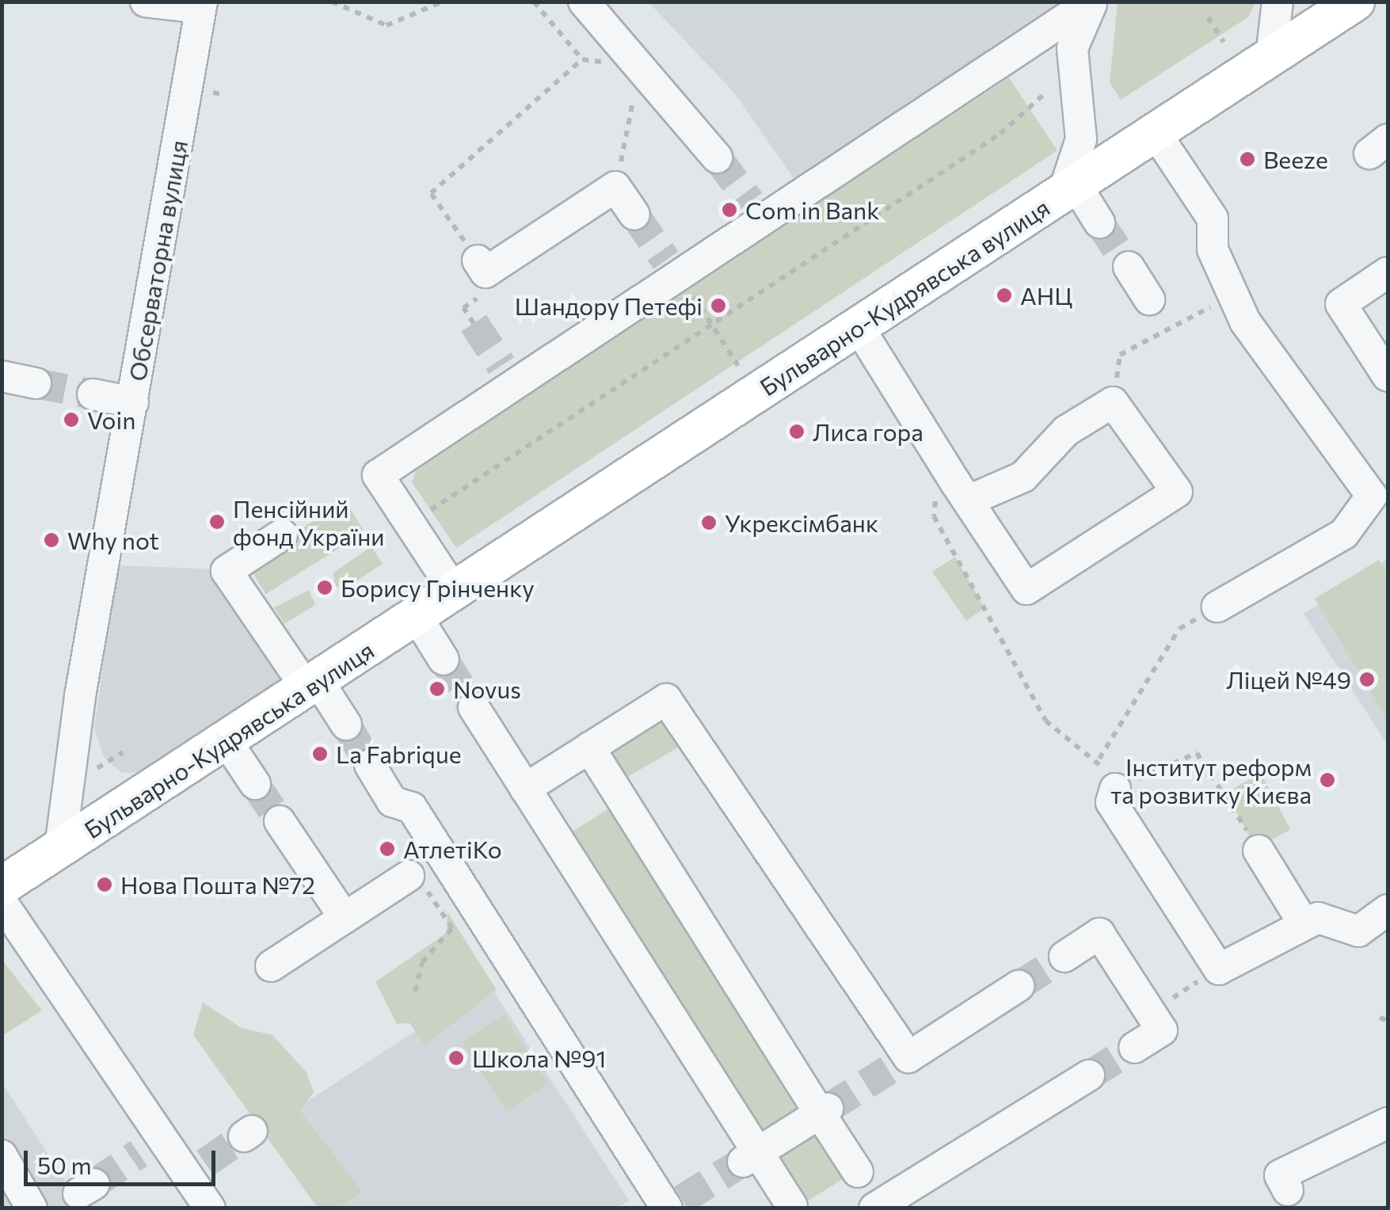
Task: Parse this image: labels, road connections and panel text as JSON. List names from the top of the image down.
{
  "streets": {
    "main road": ["Бульварно-Кудрявська вулиця"],
    "street": ["Обсерваторна вулиця"]
  },
  "crossings": [
    ["Обсерваторна вулиця", "Бульварно-Кудрявська вулиця"]
  ],
  "places": [
    "Beeze",
    "Com in Bank",
    "АНЦ",
    "Шандору Петефі",
    "Voin",
    "Лиса гора",
    "Пенсійний фонд України",
    "Укрексімбанк",
    "Why not",
    "Борису Грінченку",
    "Ліцей №49",
    "Novus",
    "La Fabrique",
    "Інститут реформ та розвитку Києва",
    "АтлетіКо",
    "Нова Пошта №72",
    "Школа №91"
  ],
  "scale_bar": "50 m"
}
